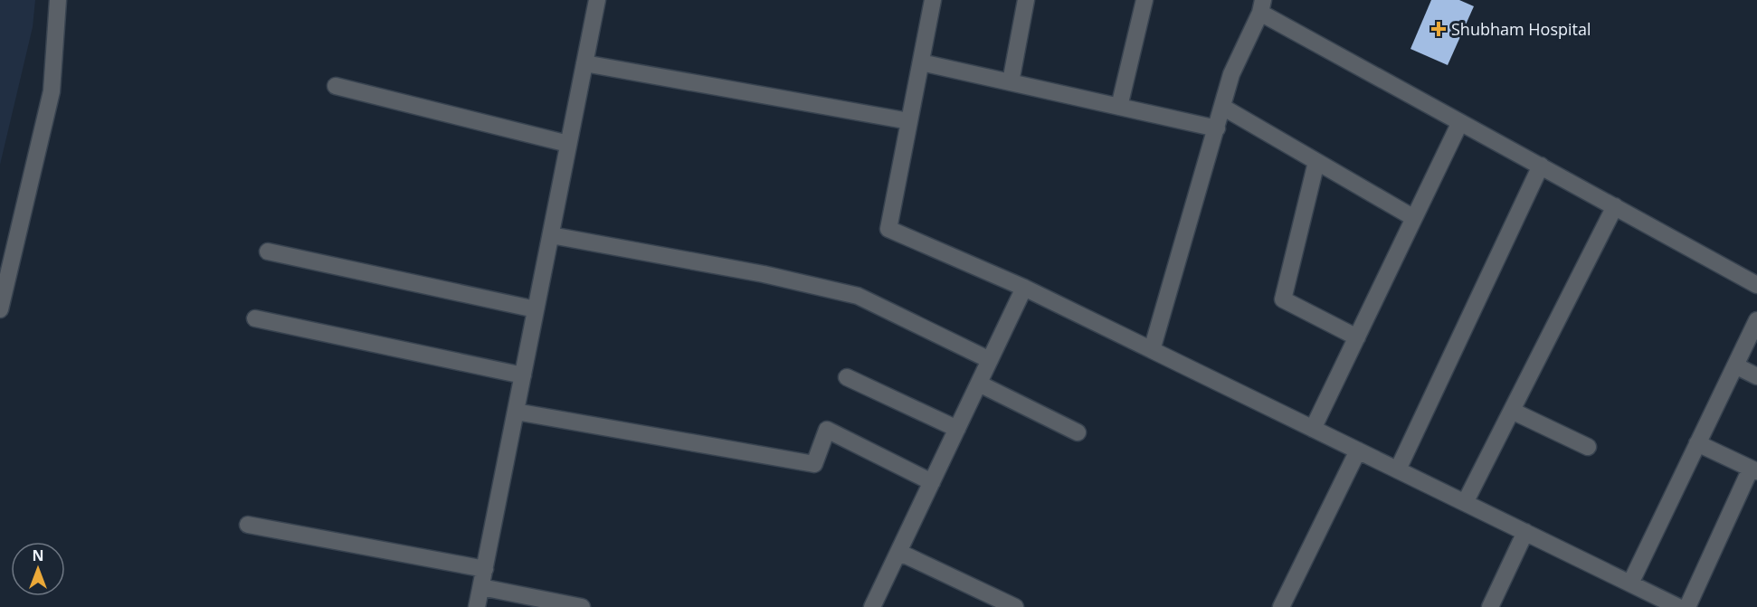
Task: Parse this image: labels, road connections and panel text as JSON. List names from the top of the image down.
{
  "places": {
    "health": ["Shubham Hospital"]
  },
  "north": "top"
}
